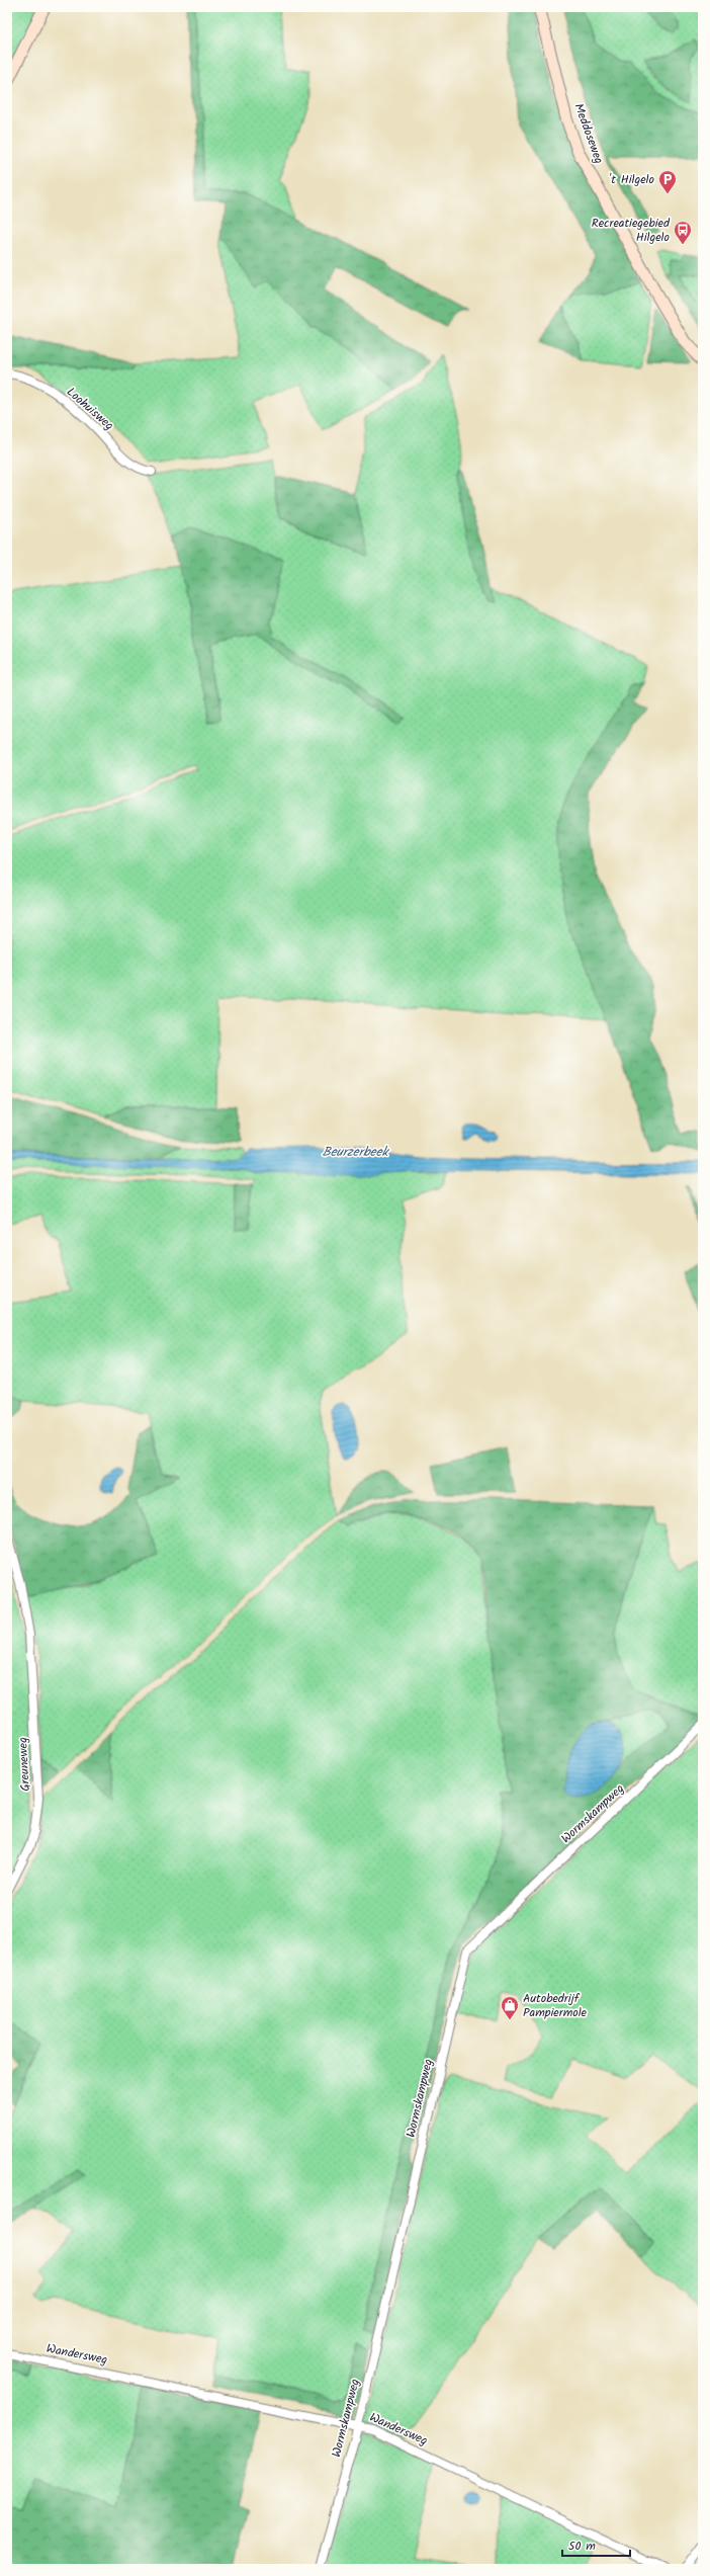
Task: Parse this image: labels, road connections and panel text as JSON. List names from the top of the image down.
{
  "streets": {
    "street": [
      "Meddoseweg",
      "Loohuisweg",
      "Greuneweg",
      "Wormskampweg",
      "Wandersweg"
    ]
  },
  "crossings": [
    ["Wormskampweg", "Wandersweg"]
  ],
  "water": ["Beurzerbeek"],
  "places": {
    "parking": ["'t Hilgelo"],
    "bus stop": ["Recreatiegebied Hilgelo"],
    "shop": ["Autobedrijf Pampiermole"]
  },
  "scale_bar": "50 m"
}
